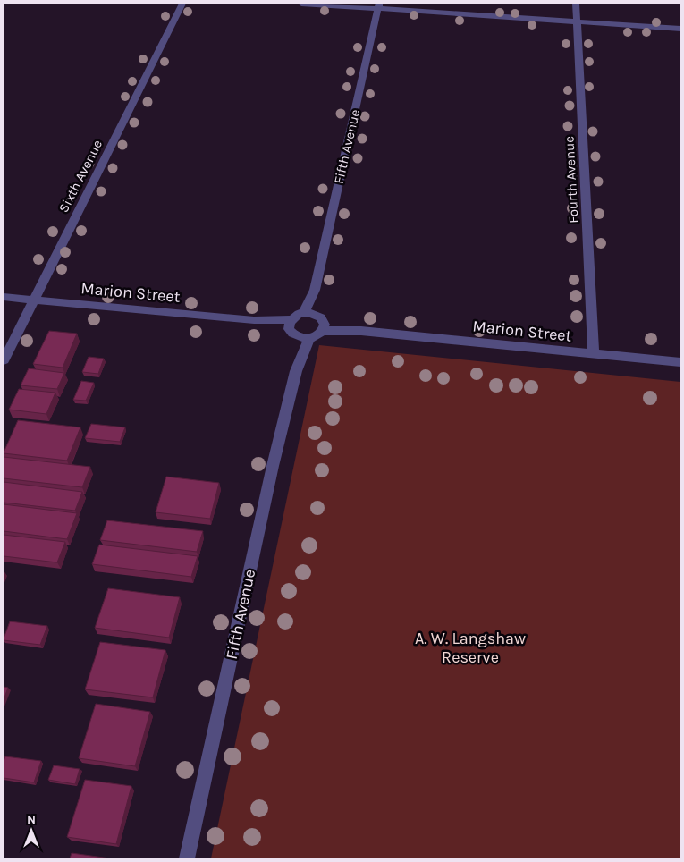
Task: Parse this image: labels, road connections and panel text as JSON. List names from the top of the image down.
{
  "streets": {
    "street": [
      "Fifth Avenue",
      "Sixth Avenue",
      "Fourth Avenue",
      "Marion Street"
    ]
  },
  "crossings": [
    ["Fifth Avenue", "Marion Street"],
    ["Sixth Avenue", "Marion Street"],
    ["Fourth Avenue", "Marion Street"]
  ],
  "parks": ["A. W. Langshaw Reserve"],
  "north": "top"
}
